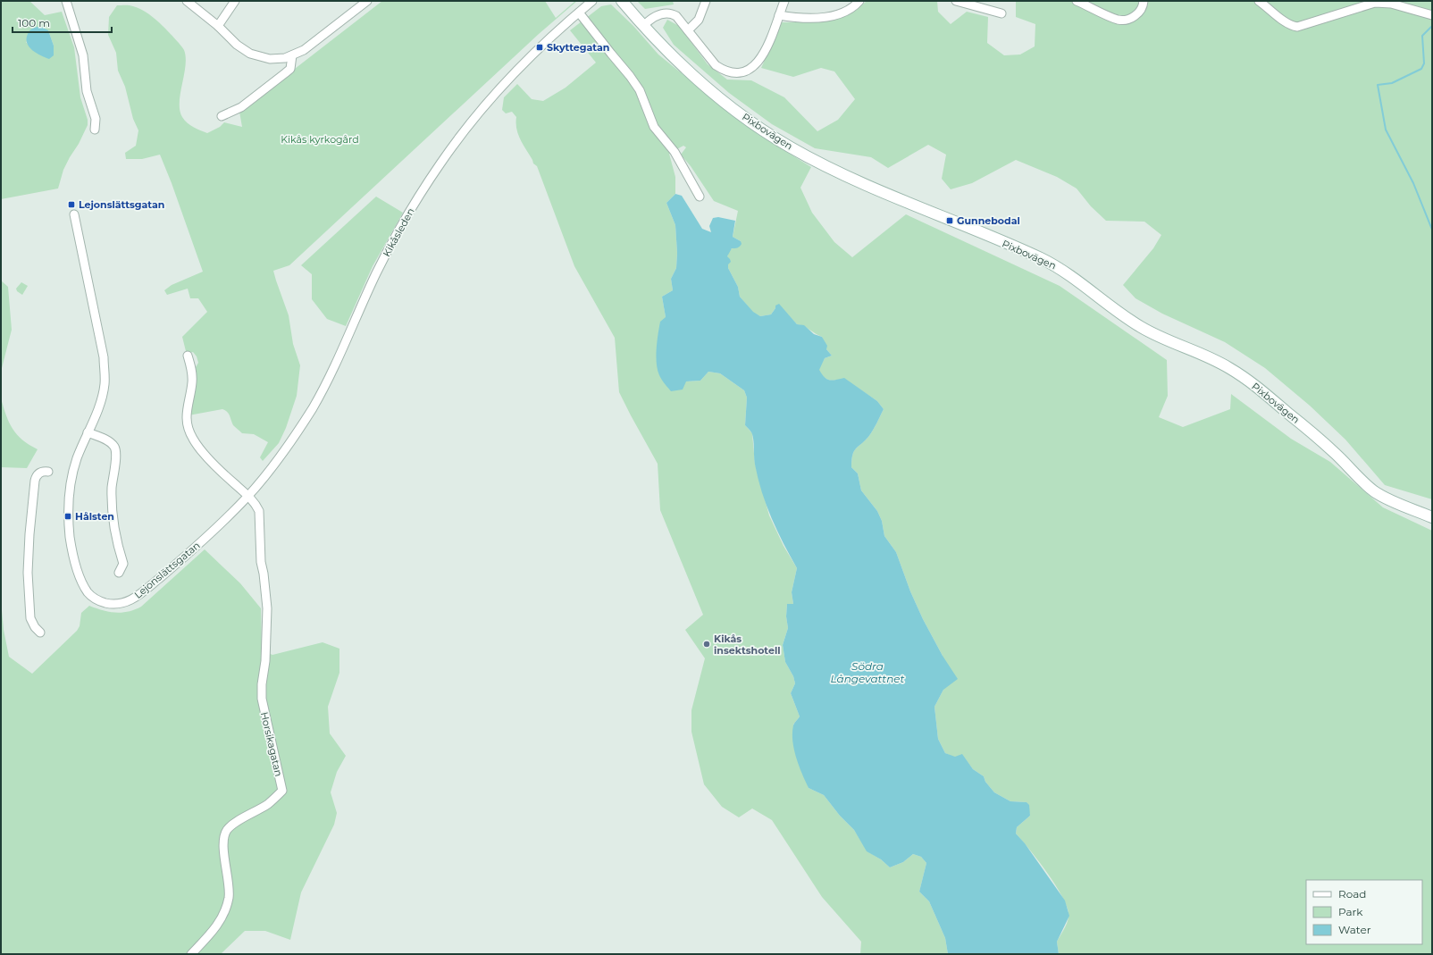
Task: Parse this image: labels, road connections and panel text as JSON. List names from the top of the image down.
{
  "streets": {
    "street": [
      "Pixbovägen",
      "Kikåsleden",
      "Lejonslättsgatan",
      "Horsikagatan"
    ]
  },
  "crossings": [
    ["Kikåsleden", "Lejonslättsgatan"],
    ["Kikåsleden", "Horsikagatan"],
    ["Lejonslättsgatan", "Horsikagatan"]
  ],
  "water": ["Södra Långevattnet"],
  "parks": ["Kikås kyrkogård"],
  "places": {
    "transit": [
      "Skyttegatan",
      "Lejonslättsgatan",
      "Gunnebodal",
      "Hålsten"
    ],
    "other": ["Kikås insektshotell"]
  },
  "legend": ["Road", "Park", "Water"],
  "scale_bar": "100 m"
}
